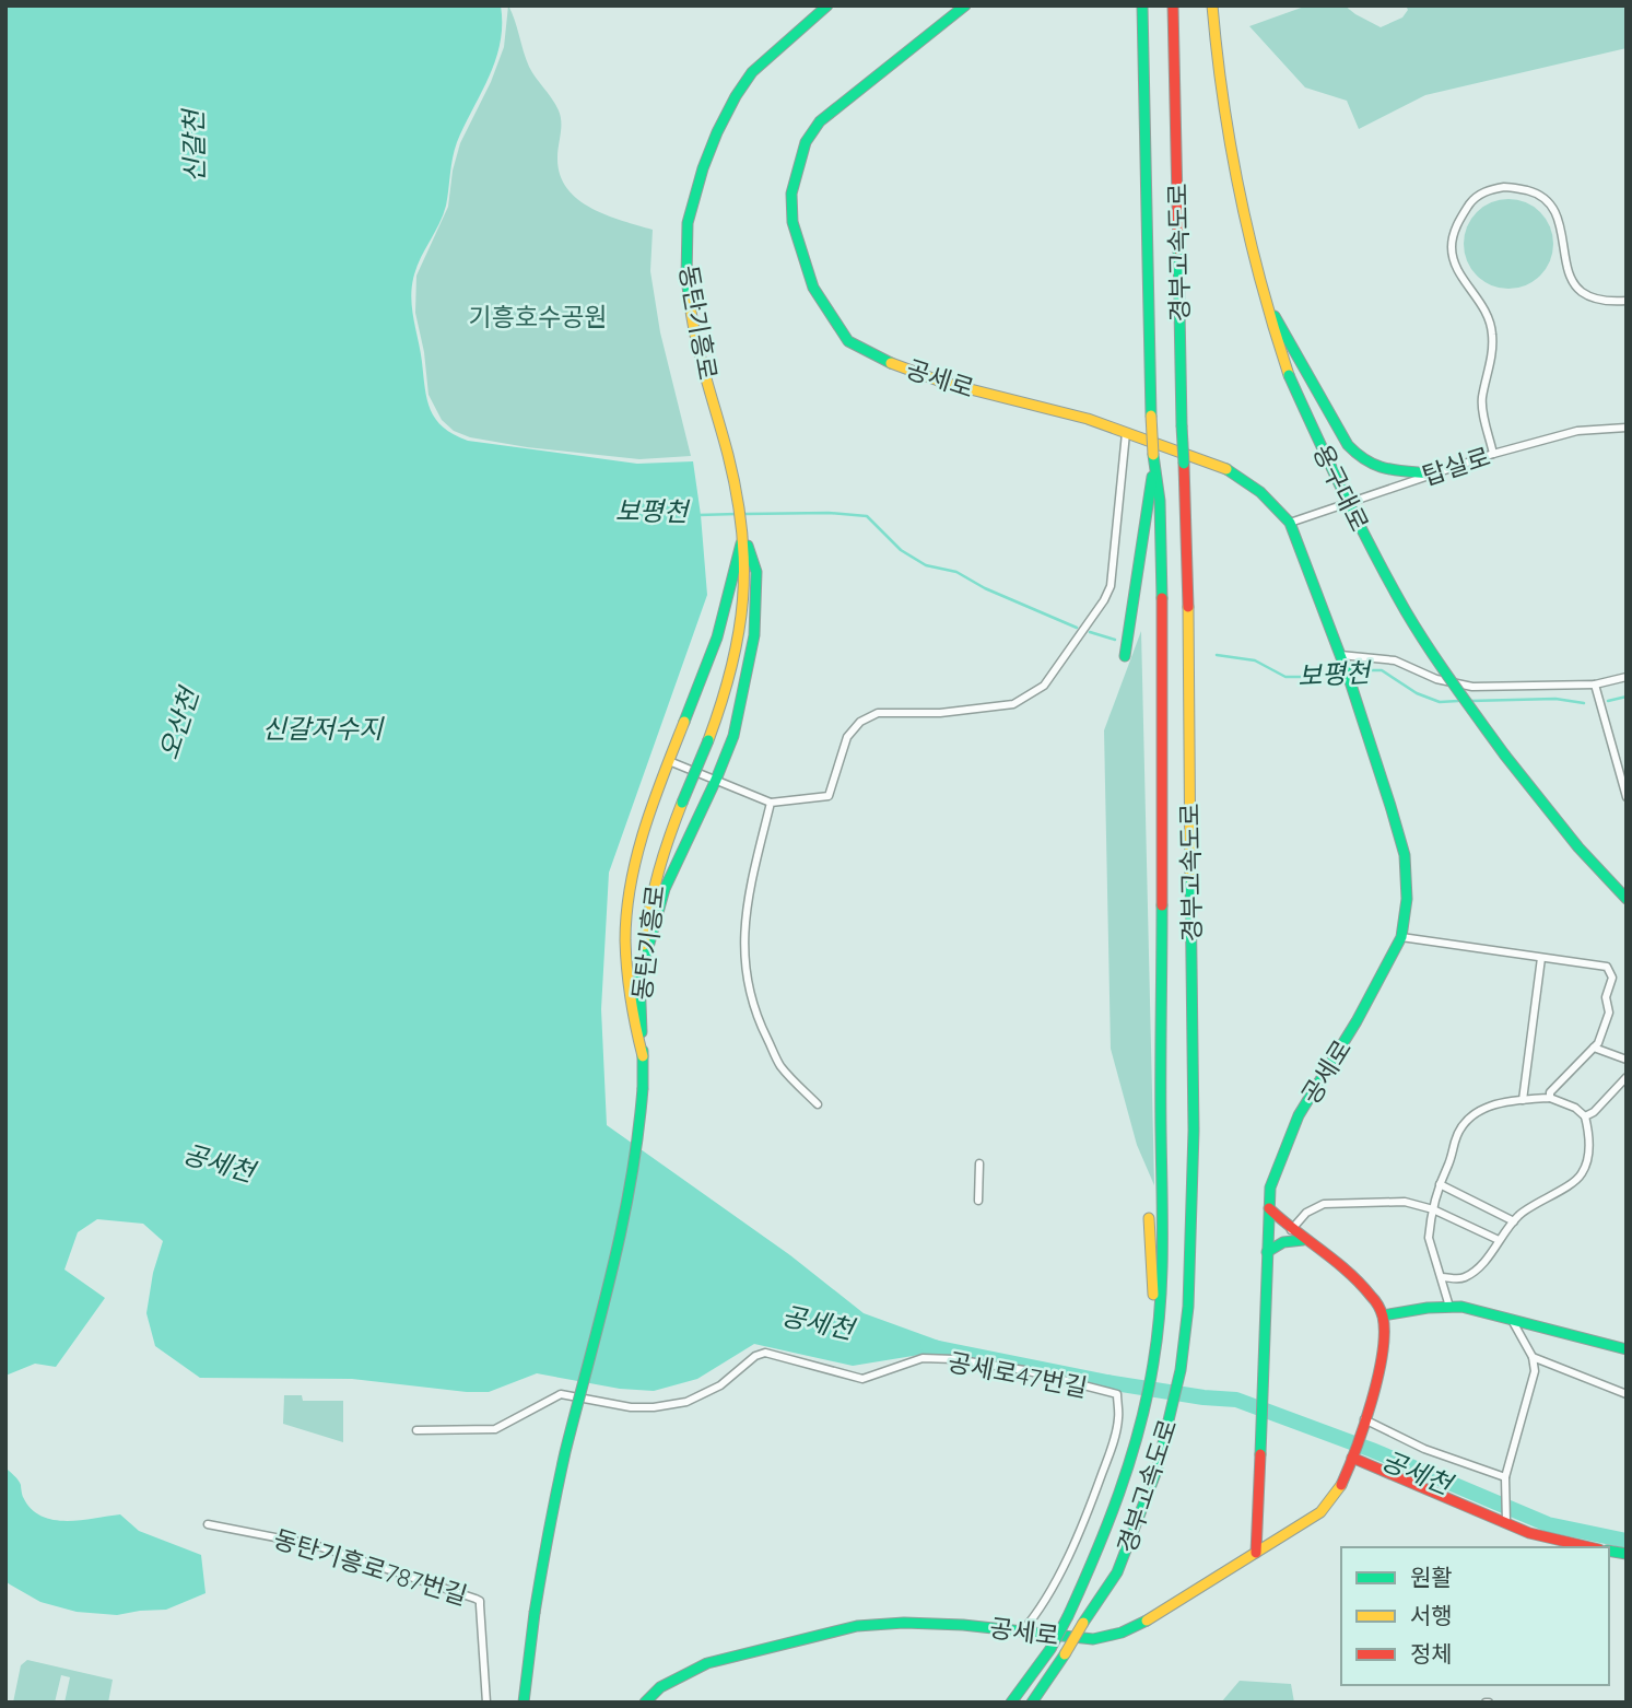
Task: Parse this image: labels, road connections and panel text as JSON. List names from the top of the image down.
{
  "streets": {
    "main road": [
      "경부고속도로",
      "동탄기흥로",
      "공세로",
      "용구대로"
    ],
    "street": ["탑실로", "공세로47번길", "동탄기흥로787번길"]
  },
  "crossings": [
    ["공세로", "탑실로"],
    ["공세로", "공세로47번길"]
  ],
  "water": [
    "신갈천",
    "보평천",
    "오산천",
    "신갈저수지",
    "공세천"
  ],
  "parks": ["기흥호수공원"],
  "legend": ["원활", "서행", "정체"]
}
